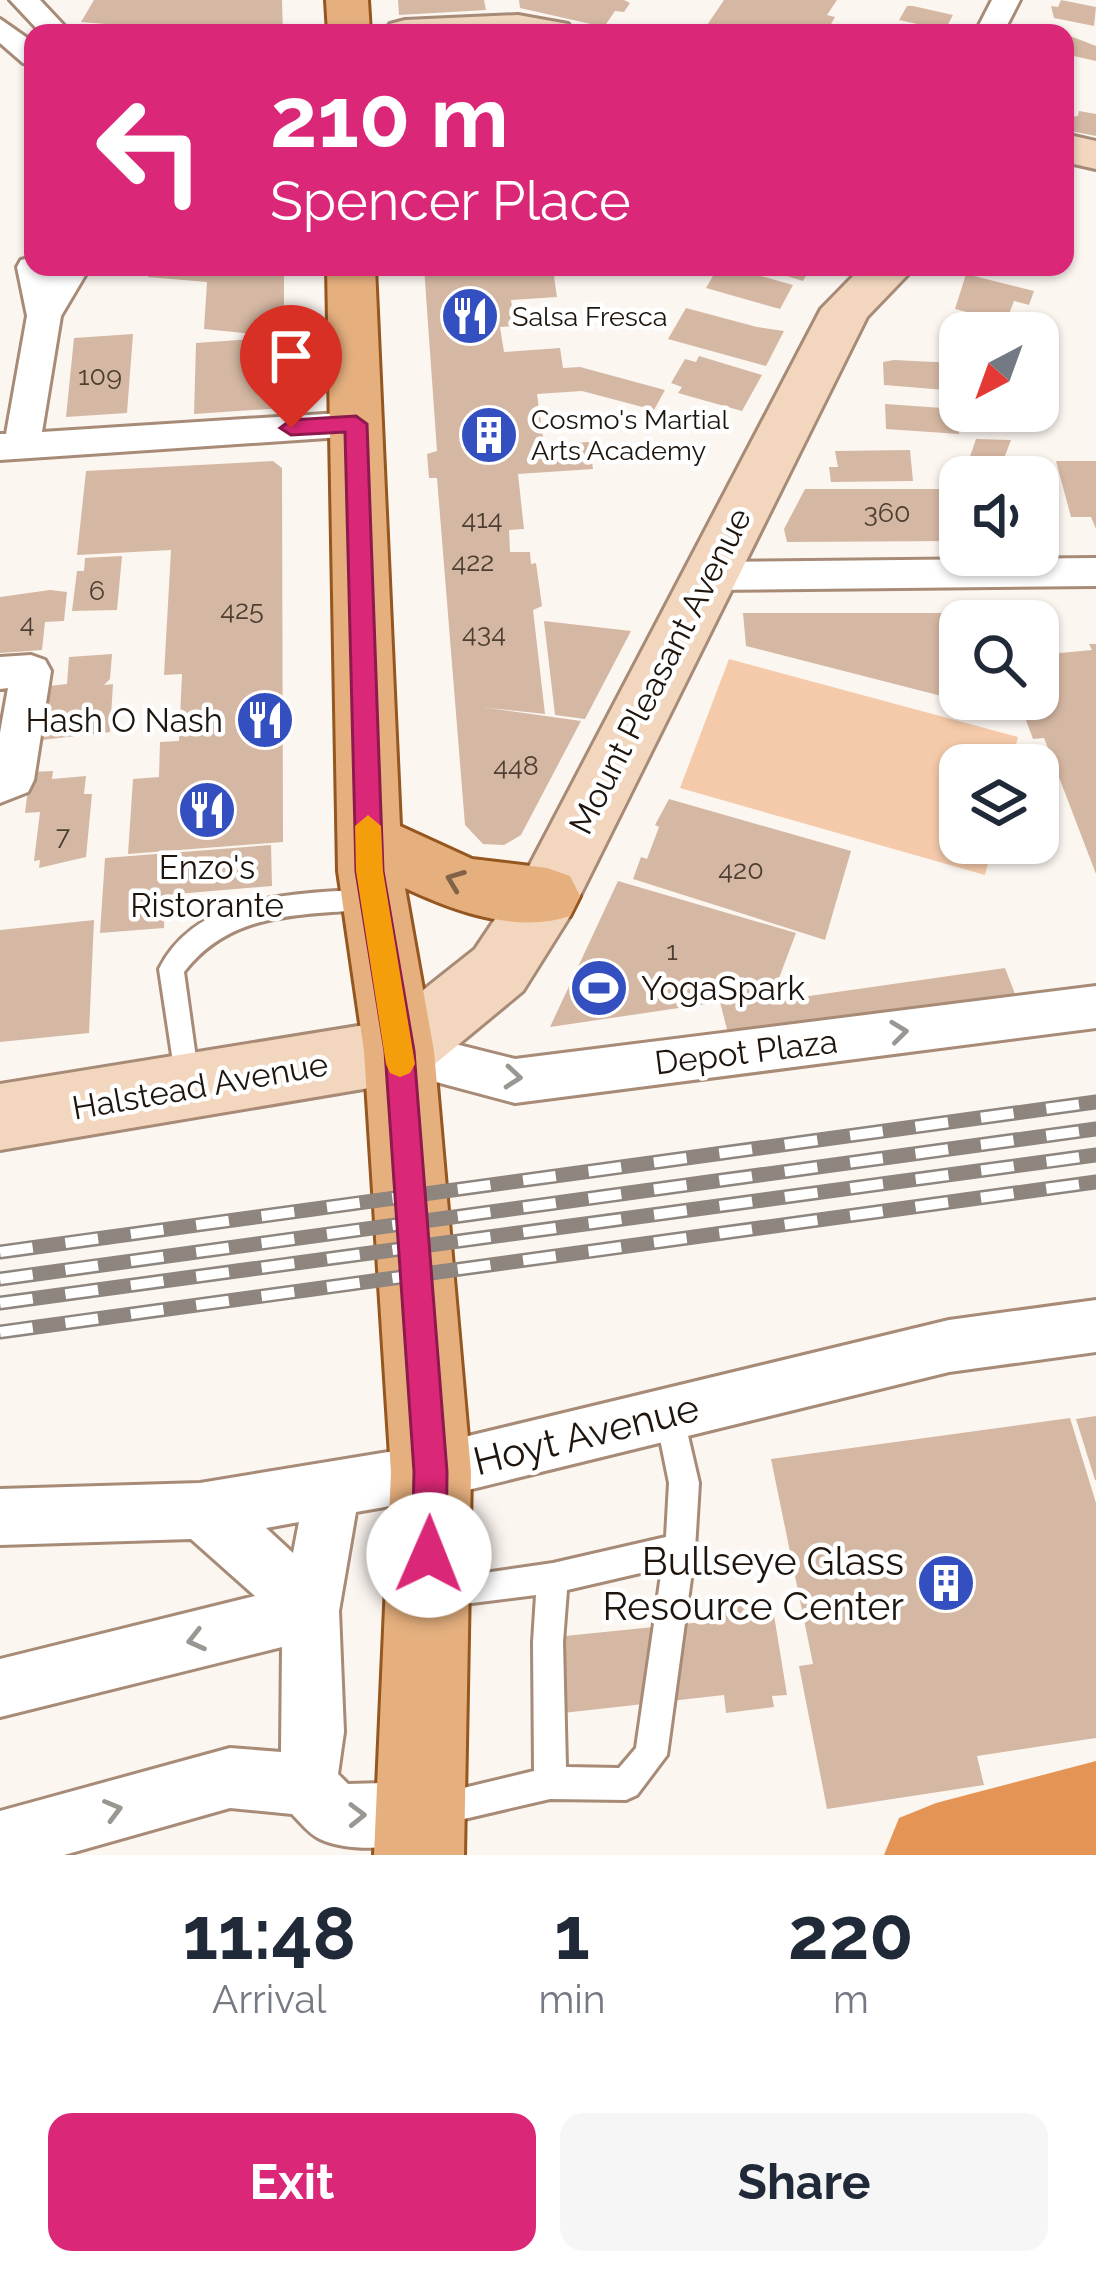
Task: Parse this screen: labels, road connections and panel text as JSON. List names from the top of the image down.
{
  "streets": {
    "street": [
      "Mount Pleasant Avenue",
      "Depot Plaza",
      "Halstead Avenue",
      "Hoyt Avenue"
    ]
  },
  "crossings": [
    ["Mount Pleasant Avenue", "Depot Plaza"],
    ["Mount Pleasant Avenue", "Halstead Avenue"],
    ["Depot Plaza", "Halstead Avenue"]
  ],
  "one_way": ["Depot Plaza"],
  "places": {
    "restaurant": ["Salsa Fresca", "Hash O Nash", "Enzo's Ristorante"],
    "building": ["Cosmo's Martial Arts Academy", "Bullseye Glass Resource Center"],
    "sports": ["YogaSpark"]
  },
  "house_numbers": [
    "109",
    "360",
    "414",
    "422",
    "6",
    "425",
    "4",
    "434",
    "448",
    "7",
    "420",
    "1"
  ],
  "north": "bottom left",
  "page": {
    "turn": ["210 m", "Spencer Place"],
    "eta": [
      "11:48",
      "Arrival",
      "1",
      "min",
      "220",
      "m"
    ],
    "buttons": ["Exit", "Share"]
  }
}
